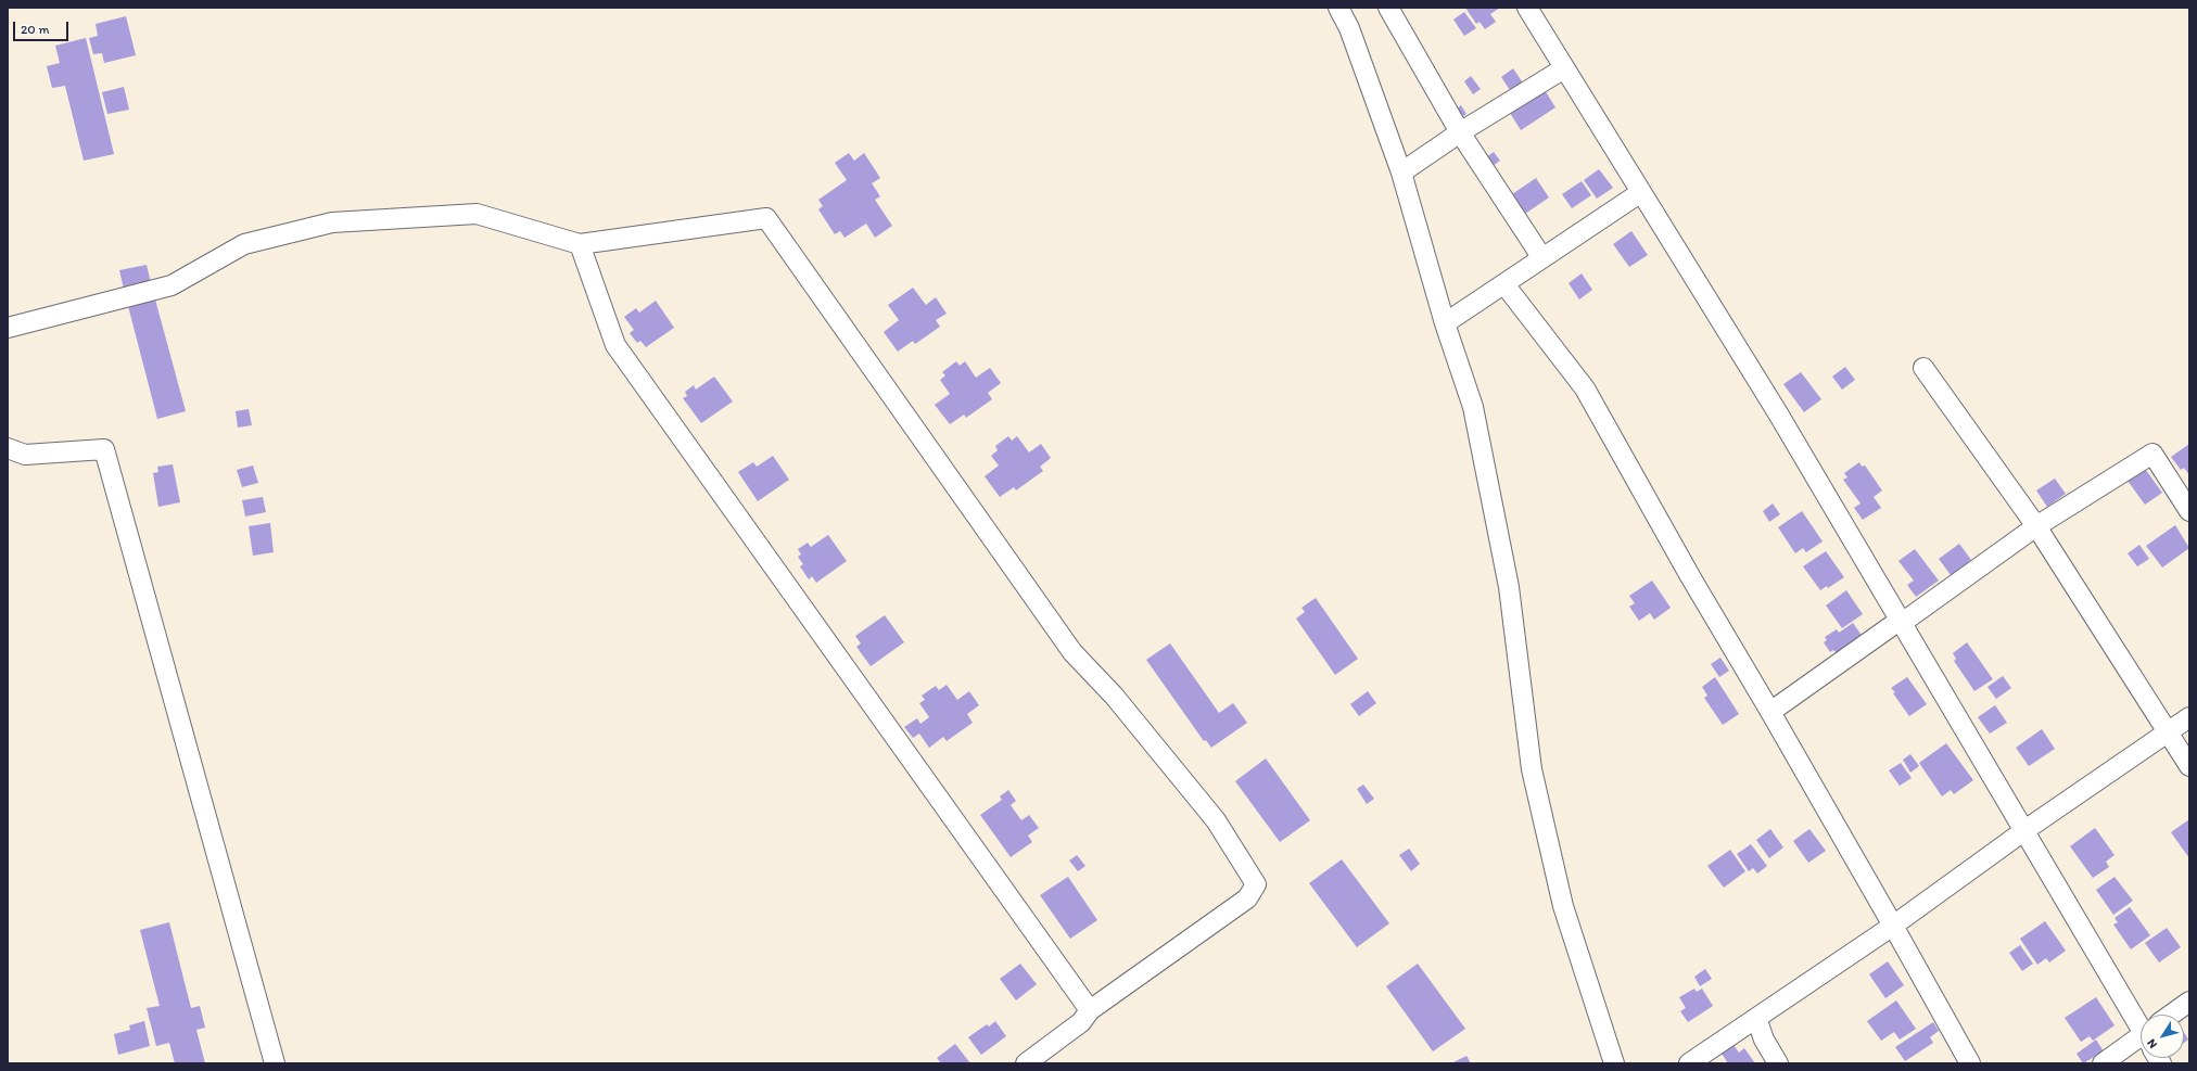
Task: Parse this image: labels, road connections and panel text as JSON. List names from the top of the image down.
{
  "scale_bar": "20 m",
  "north": "bottom left"
}
